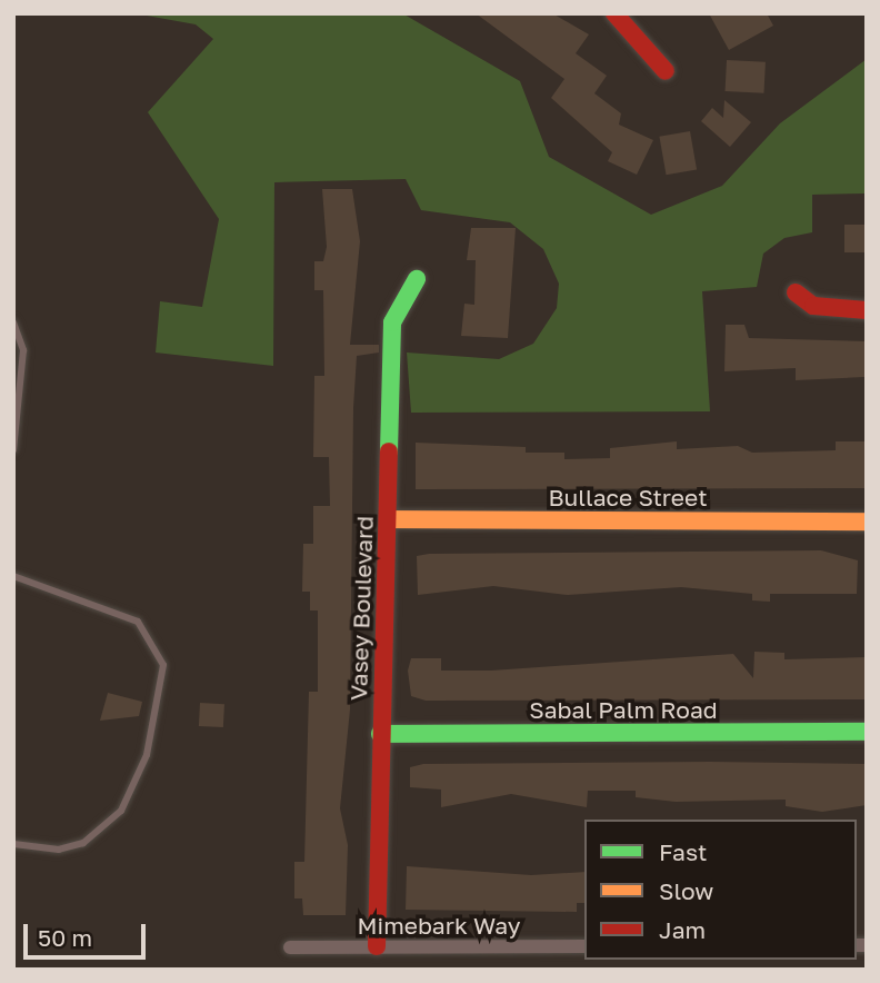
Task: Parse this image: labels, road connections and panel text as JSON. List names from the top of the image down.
{
  "streets": {
    "street": [
      "Bullace Street",
      "Vasey Boulevard",
      "Sabal Palm Road",
      "Mimebark Way"
    ]
  },
  "crossings": [
    ["Bullace Street", "Vasey Boulevard"],
    ["Vasey Boulevard", "Sabal Palm Road"],
    ["Vasey Boulevard", "Mimebark Way"]
  ],
  "legend": ["Fast", "Slow", "Jam"],
  "scale_bar": "50 m"
}
